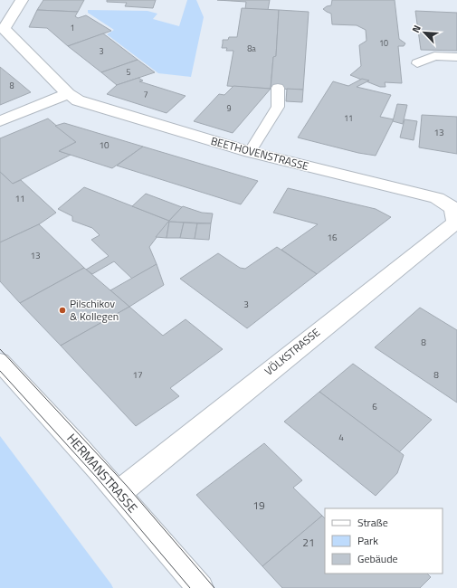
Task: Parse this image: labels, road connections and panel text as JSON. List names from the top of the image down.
{
  "streets": {
    "street": ["BEETHOVENSTRASSE", "VÖLKSTRASSE", "HERMANSTRASSE"]
  },
  "crossings": [
    ["BEETHOVENSTRASSE", "VÖLKSTRASSE"],
    ["VÖLKSTRASSE", "HERMANSTRASSE"]
  ],
  "places": ["Pilschikov & Kollegen"],
  "house_numbers": [
    "1",
    "10",
    "8a",
    "3",
    "5",
    "8",
    "7",
    "9",
    "11",
    "13",
    "10",
    "11",
    "16",
    "13",
    "3",
    "8",
    "17",
    "8",
    "6",
    "4",
    "19",
    "21"
  ],
  "legend": ["Straße", "Park", "Gebäude"],
  "north": "top left"
}
